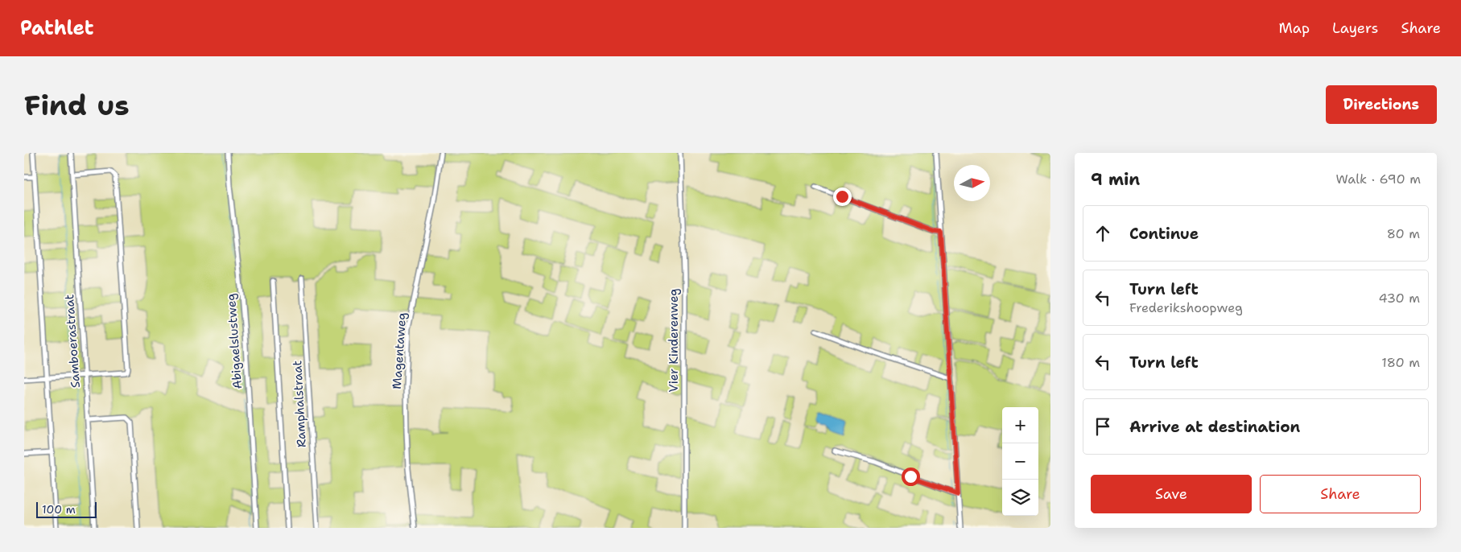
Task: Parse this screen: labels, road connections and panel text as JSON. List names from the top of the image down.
{
  "streets": {
    "street": [
      "Vier Kinderenweg",
      "Samboerastraat",
      "Abigaelslustweg",
      "Magentaweg",
      "Ramphalstraat"
    ]
  },
  "scale_bar": "100 m",
  "north": "right",
  "page": {
    "header": "Pathlet",
    "nav": ["Map", "Layers", "Share"],
    "buttons": [
      "Directions",
      ["Save", "Share"]
    ],
    "title": "Find us",
    "heading": ["9 min", "Walk · 690 m"],
    "list": [
      ["Continue", "80 m"],
      ["Turn left", "Frederikshoopweg", "430 m"],
      ["Turn left", "180 m"],
      "Arrive at destination"
    ],
    "map_buttons": ["+", "−"],
    "scale": "100 m"
  }
}
